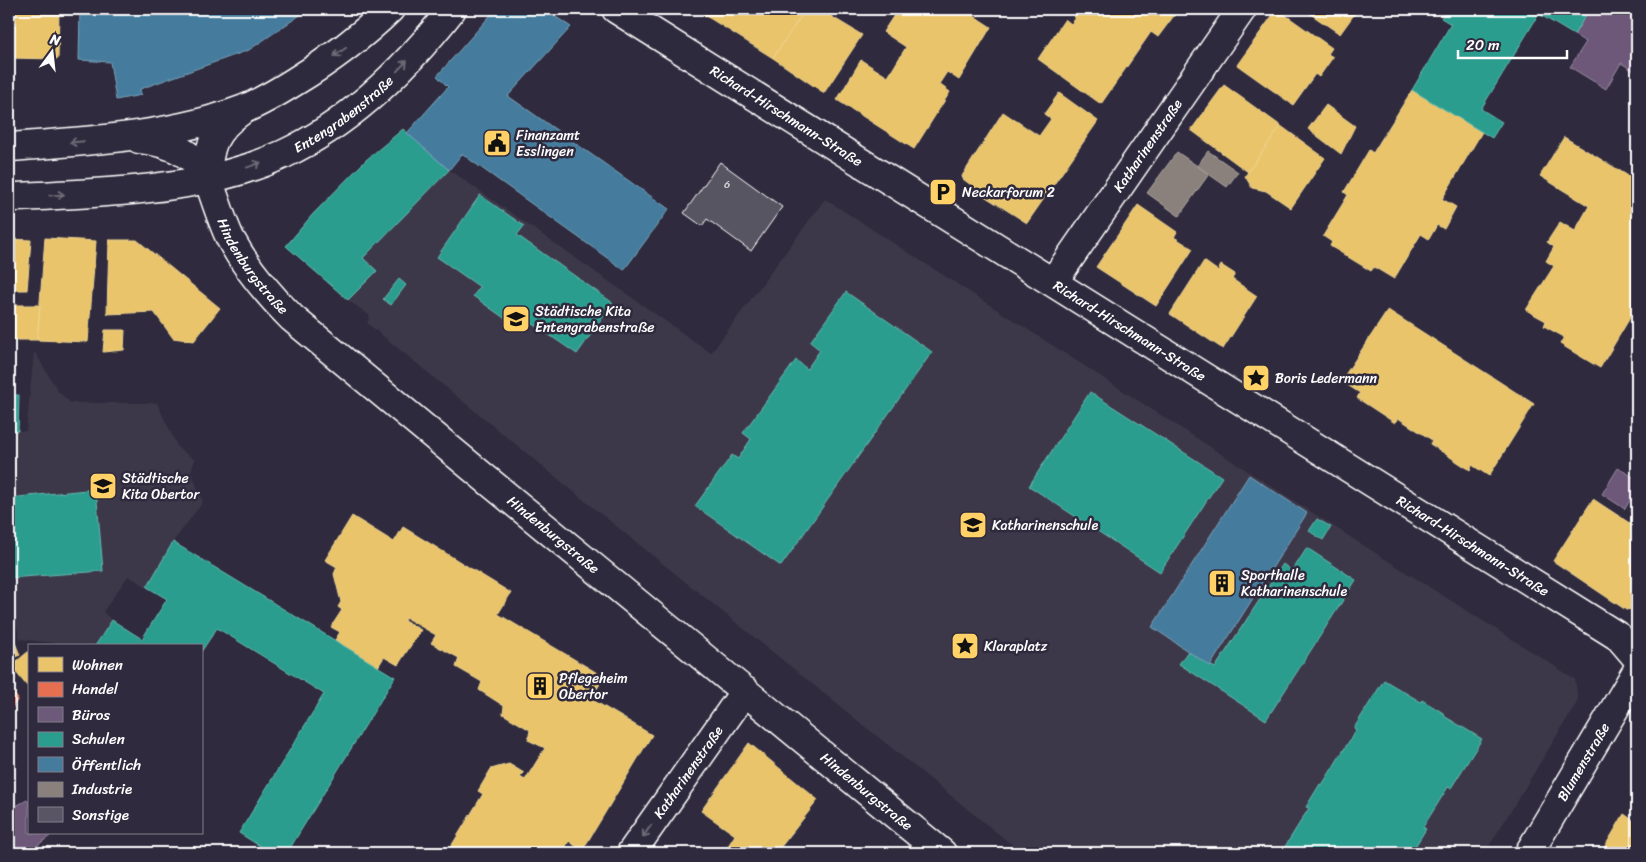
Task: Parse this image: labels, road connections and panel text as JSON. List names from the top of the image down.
{
  "streets": {
    "street": [
      "Entengrabenstraße",
      "Richard-Hirschmann-Straße",
      "Katharinenstraße",
      "Hindenburgstraße",
      "Blumenstraße"
    ]
  },
  "crossings": [
    ["Entengrabenstraße", "Hindenburgstraße"],
    ["Richard-Hirschmann-Straße", "Katharinenstraße"],
    ["Katharinenstraße", "Hindenburgstraße"]
  ],
  "one_way": ["Katharinenstraße"],
  "places": {
    "public building": ["Finanzamt Esslingen"],
    "parking": ["Neckarforum 2"],
    "school or university": ["Städtische Kita Entengrabenstraße", "Städtische Kita Obertor", "Katharinenschule"],
    "place": ["Boris Ledermann", "Klaraplatz"],
    "building": ["Sporthalle Katharinenschule", "Pflegeheim Obertor"]
  },
  "house_numbers": ["6"],
  "legend": [
    "Wohnen",
    "Handel",
    "Büros",
    "Schulen",
    "Öffentlich",
    "Industrie",
    "Sonstige"
  ],
  "scale_bar": "20 m",
  "north": "top"
}
